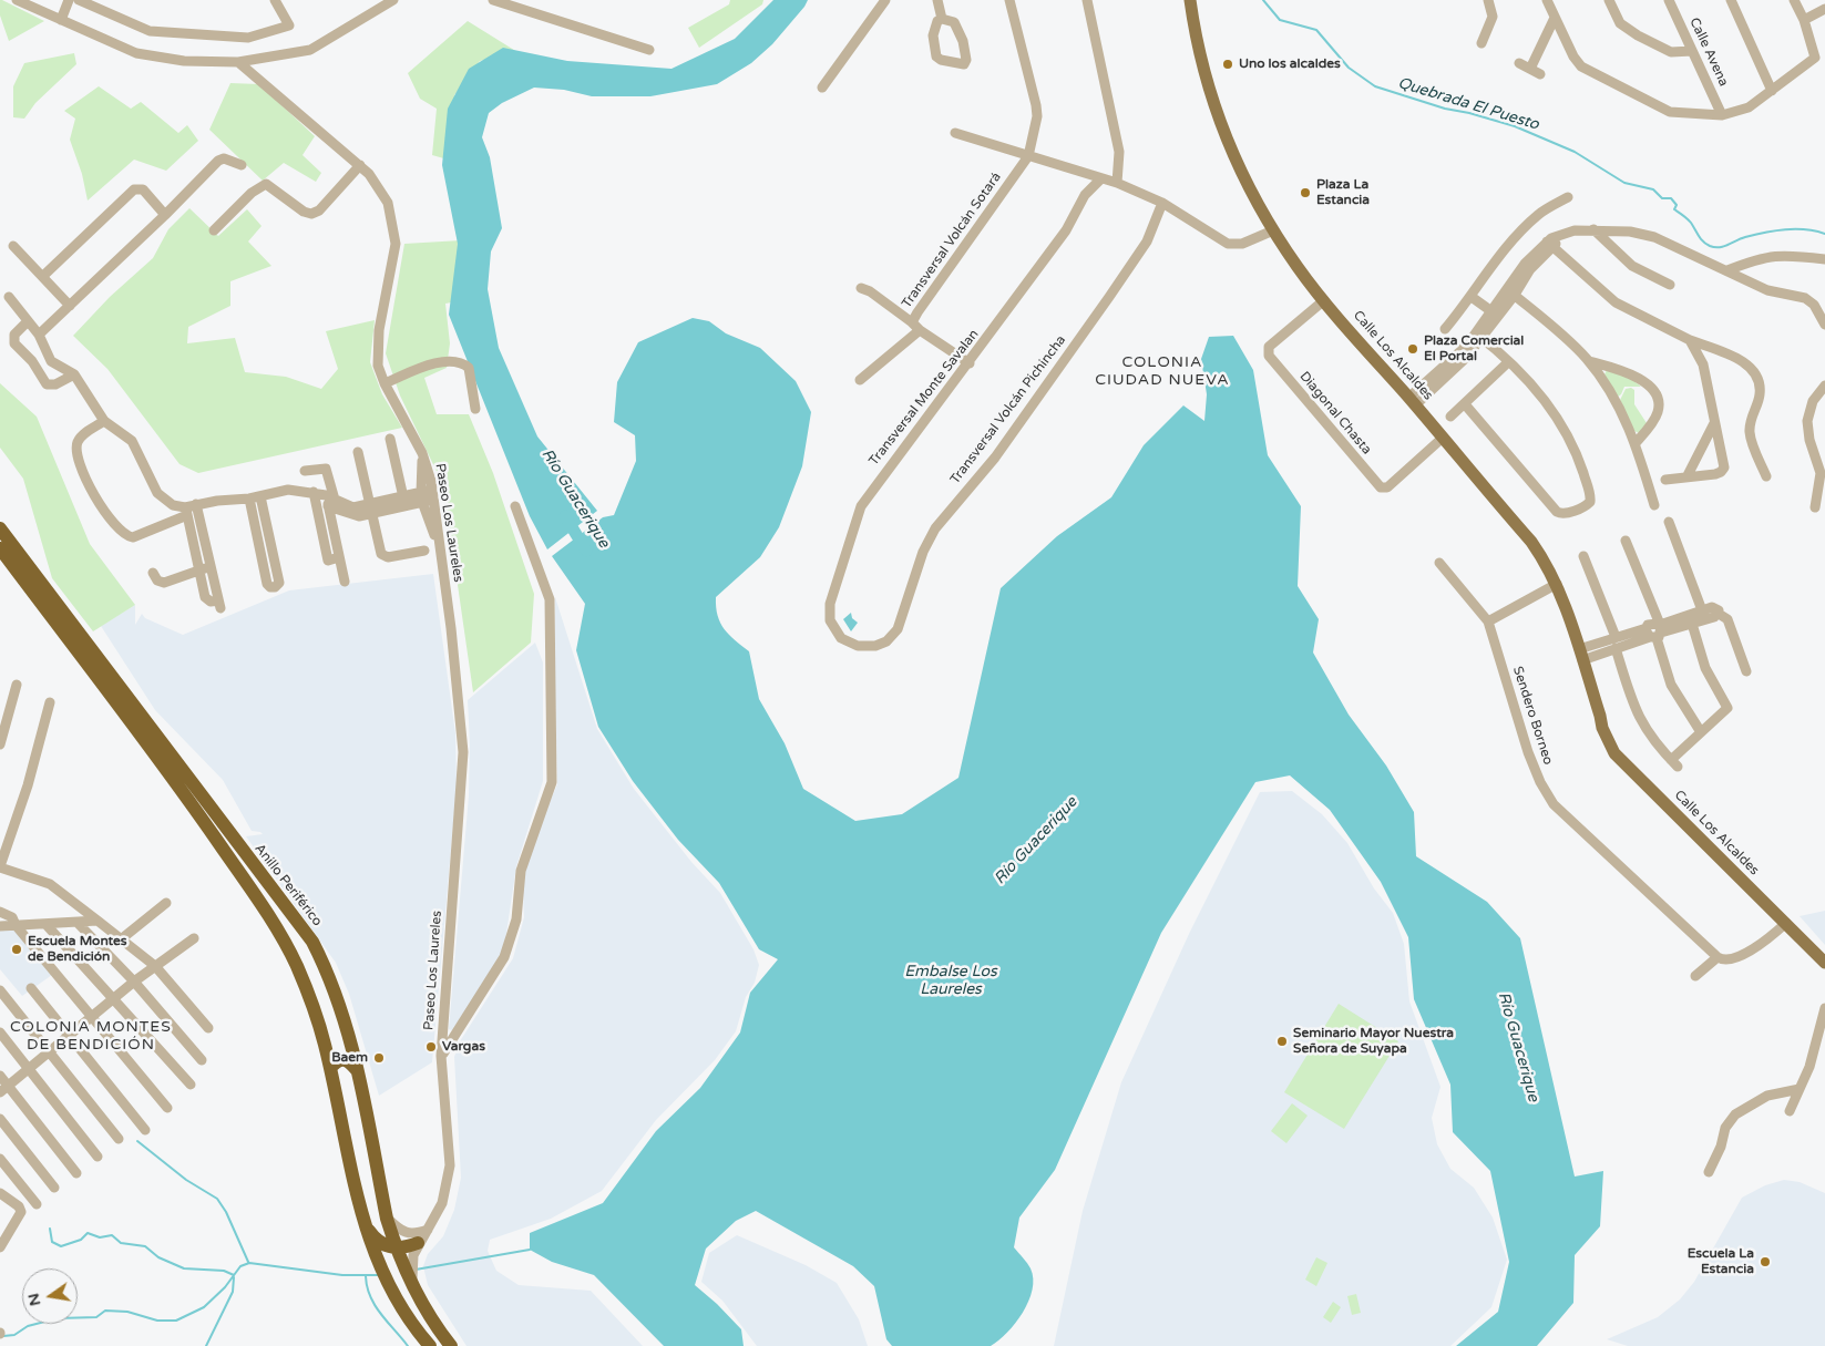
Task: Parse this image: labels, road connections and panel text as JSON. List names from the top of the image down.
{
  "streets": {
    "highway": ["Anillo Periférico"],
    "main road": ["Calle Los Alcaldes"],
    "street": [
      "Calle Avena",
      "Transversal Volcán Sotará",
      "Transversal Monte Savalan",
      "Transversal Volcán Pichincha",
      "Diagonal Chasta",
      "Paseo Los Laureles",
      "Sendero Borneo"
    ]
  },
  "crossings": [
    ["Calle Los Alcaldes", "Diagonal Chasta"],
    ["Transversal Monte Savalan", "Transversal Volcán Pichincha"],
    ["Paseo Los Laureles", "Anillo Periférico"]
  ],
  "districts": ["COLONIA CIUDAD NUEVA", "COLONIA MONTES DE BENDICIÓN"],
  "water": ["Quebrada El Puesto", "Río Guacerique", "Embalse Los Laureles"],
  "places": [
    "Uno los alcaldes",
    "Plaza La Estancia",
    "Plaza Comercial El Portal",
    "Escuela Montes de Bendición",
    "Seminario Mayor Nuestra Señora de Suyapa",
    "Vargas",
    "Baem",
    "Escuela La Estancia"
  ],
  "north": "left"
}
